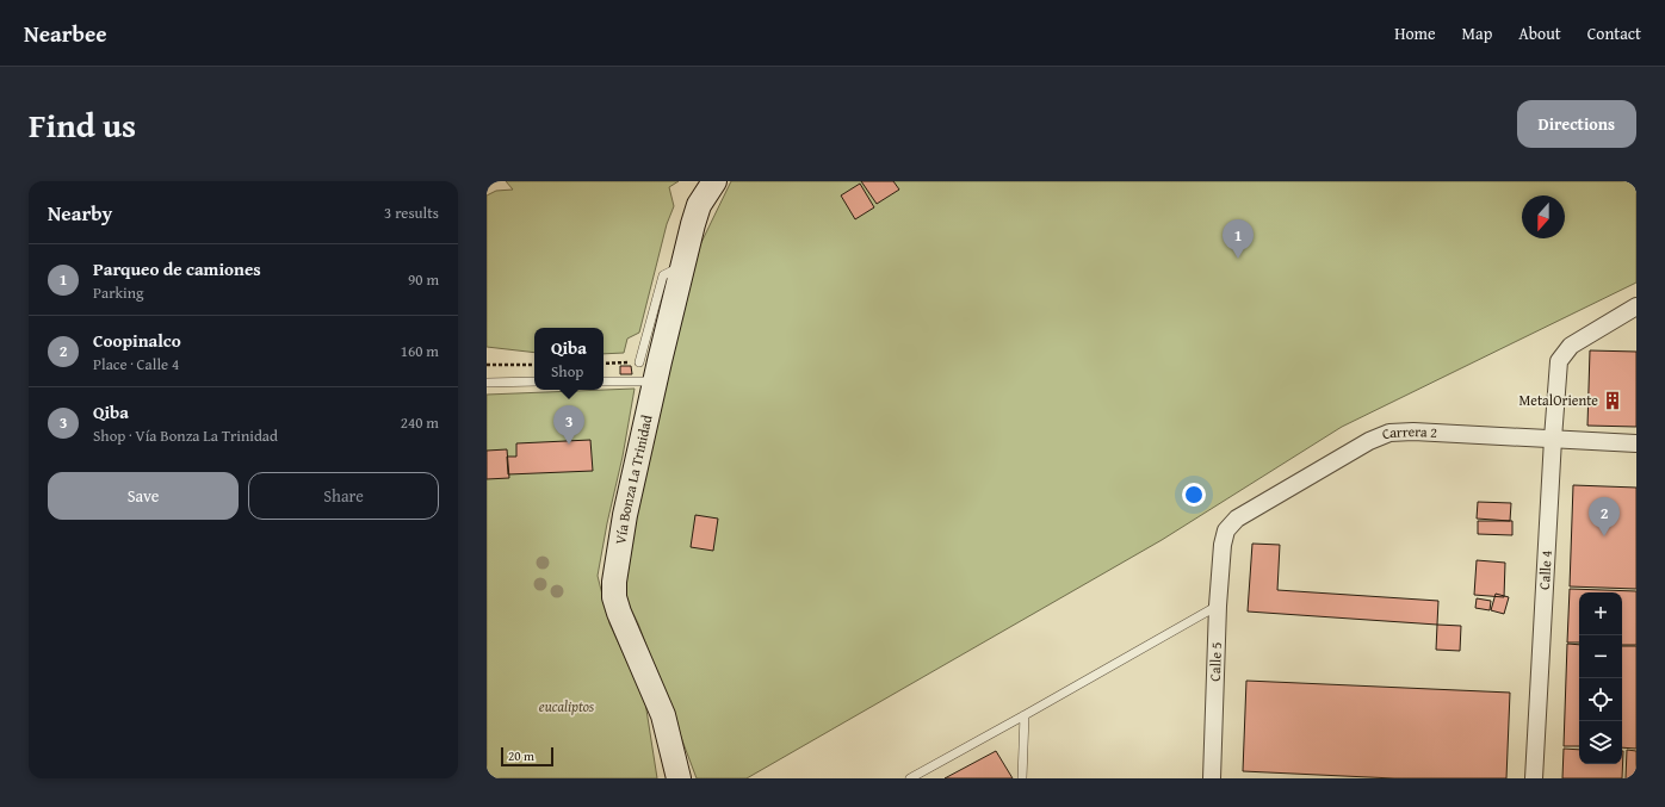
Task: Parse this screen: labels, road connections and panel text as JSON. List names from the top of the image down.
{
  "streets": {
    "street": [
      "Carrera 2",
      "Vía Bonza La Trinidad",
      "Calle 4",
      "Calle 5"
    ]
  },
  "crossings": [
    ["Carrera 2", "Calle 4"],
    ["Carrera 2", "Calle 5"]
  ],
  "parks": ["eucaliptos"],
  "places": {
    "building": ["MetalOriente"]
  },
  "scale_bar": "20 m",
  "north": "bottom",
  "page": {
    "header": "Nearbee",
    "nav": [
      "Home",
      "Map",
      "About",
      "Contact"
    ],
    "title": "Find us",
    "buttons": [
      "Directions",
      ["Save", "Share"]
    ],
    "heading": ["Nearby", "3 results"],
    "pins": ["1", "3", "2"],
    "list": [
      {
        "mark": "1",
        "name": "Parqueo de camiones",
        "note": "Parking",
        "value": "90 m"
      },
      {
        "mark": "2",
        "name": "Coopinalco",
        "note": "Place · Calle 4",
        "value": "160 m"
      },
      {
        "mark": "3",
        "name": "Qiba",
        "note": "Shop · Vía Bonza La Trinidad",
        "value": "240 m"
      }
    ],
    "popup": ["Qiba", "Shop"],
    "map_buttons": ["+", "−"],
    "scale": "20 m"
  }
}
